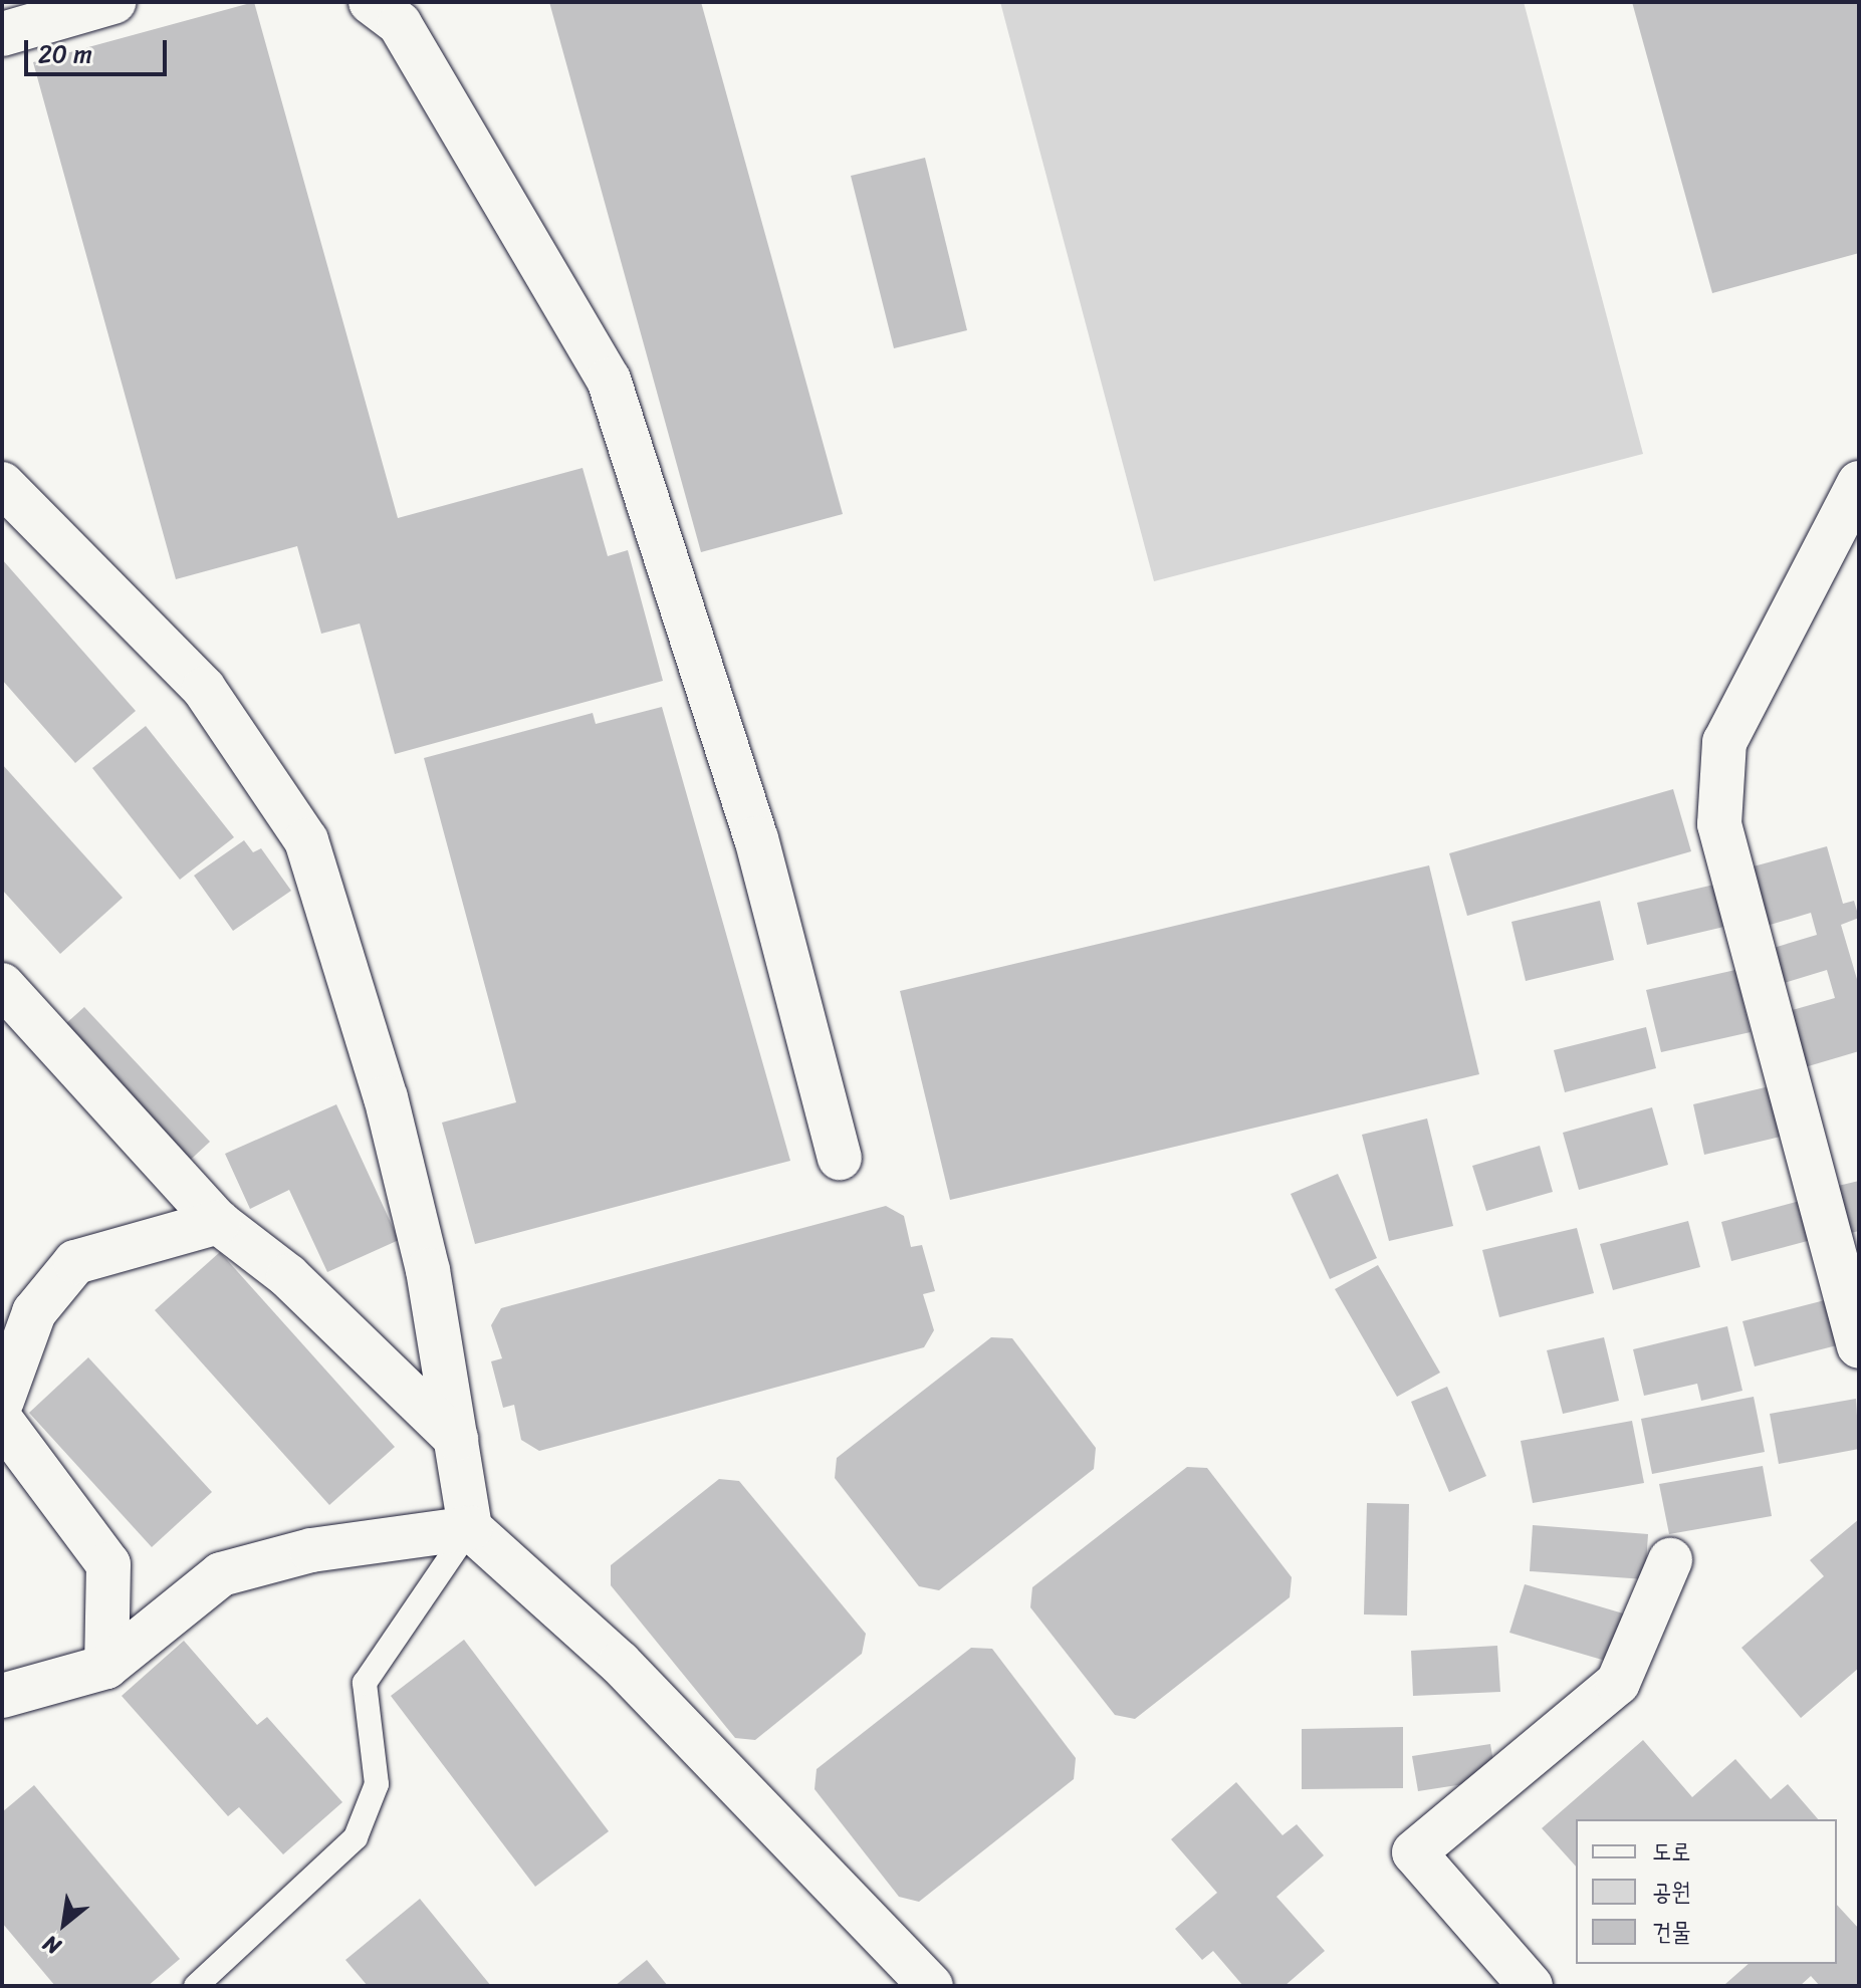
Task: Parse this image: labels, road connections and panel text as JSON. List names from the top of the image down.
{
  "legend": ["도로", "공원", "건물"],
  "scale_bar": "20 m",
  "north": "bottom left"
}
